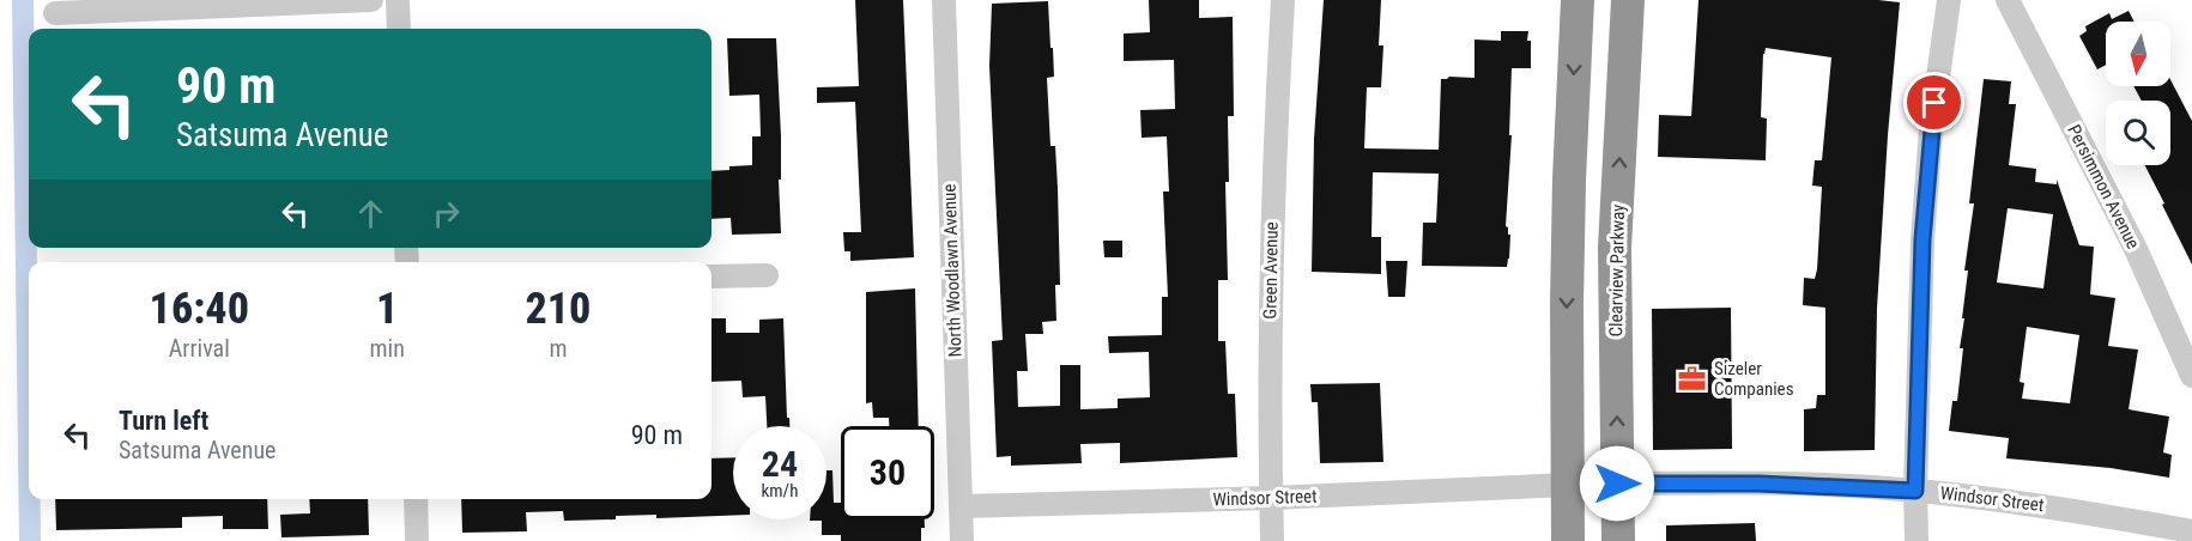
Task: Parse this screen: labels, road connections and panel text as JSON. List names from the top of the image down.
{
  "streets": {
    "highway": ["Clearview Parkway"],
    "street": [
      "Persimmon Avenue",
      "North Woodlawn Avenue",
      "Green Avenue",
      "Windsor Street"
    ]
  },
  "crossings": [
    ["North Woodlawn Avenue", "Windsor Street"],
    ["Green Avenue", "Windsor Street"],
    ["Clearview Parkway", "Windsor Street"]
  ],
  "places": {
    "office": ["Sizeler Companies"]
  },
  "north": "bottom",
  "page": {
    "turn": ["90 m", "Satsuma Avenue"],
    "eta": [
      "16:40",
      "Arrival",
      "1",
      "min",
      "210",
      "m"
    ],
    "list": [
      {
        "name": "Turn left",
        "note": "Satsuma Avenue",
        "value": "90 m"
      }
    ],
    "speed": "24 km/h",
    "limit": "30"
  }
}
